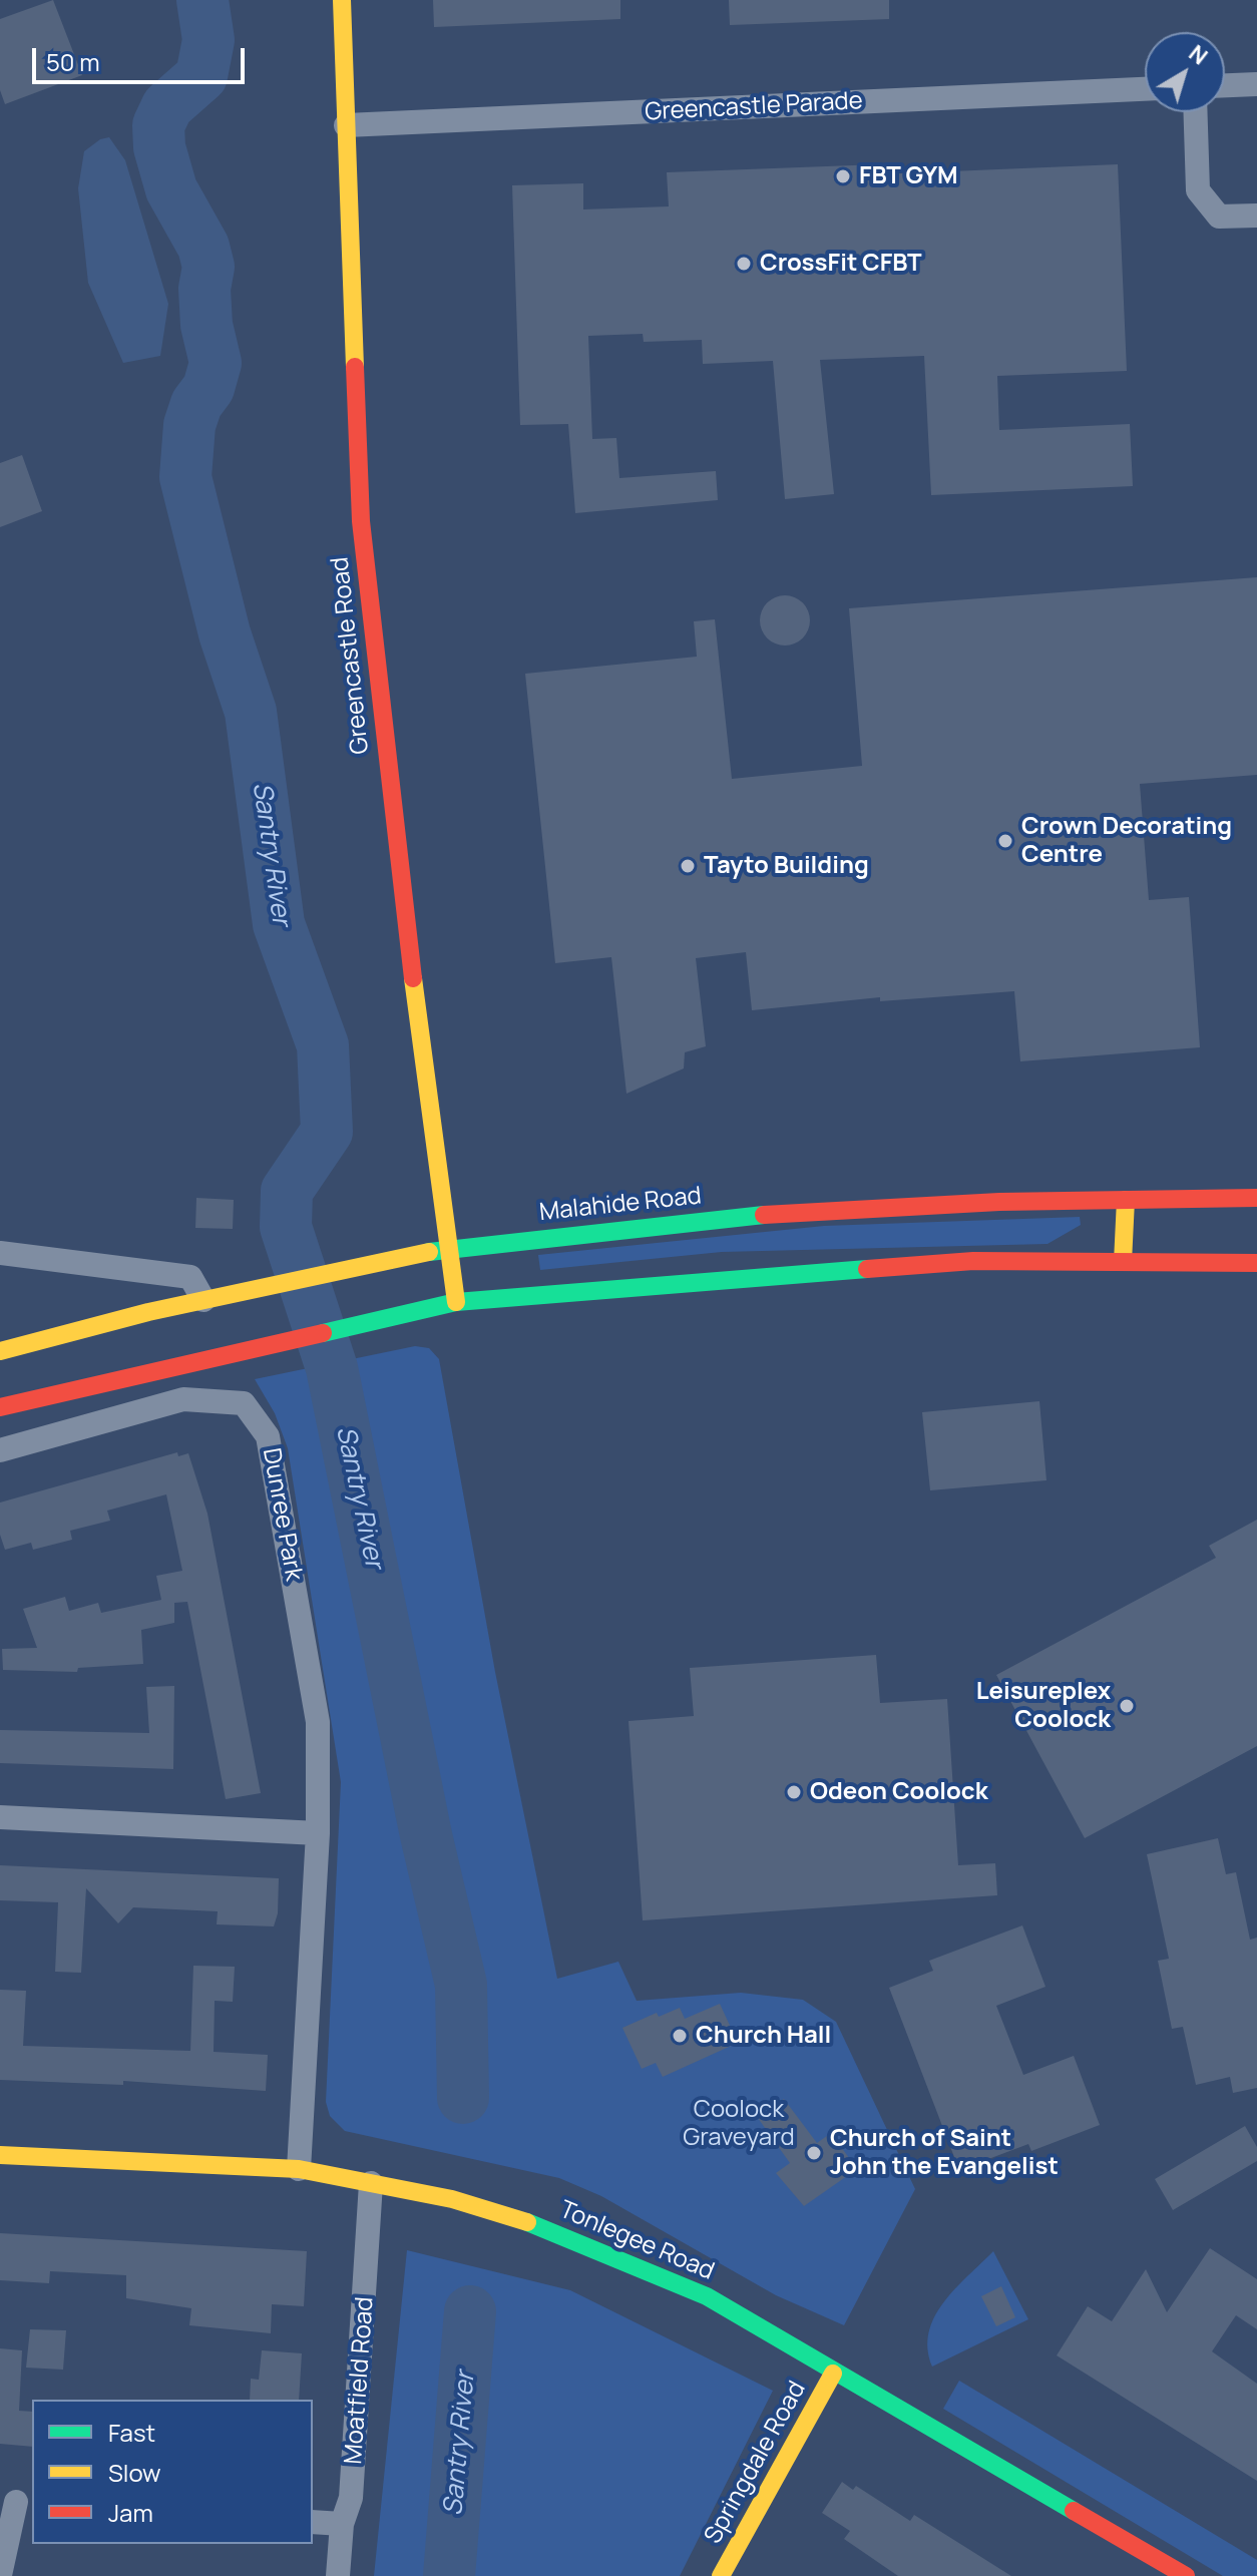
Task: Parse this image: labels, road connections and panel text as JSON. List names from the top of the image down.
{
  "streets": {
    "main road": [
      "Greencastle Road",
      "Malahide Road",
      "Tonlegee Road",
      "Springdale Road"
    ],
    "street": ["Greencastle Parade", "Dunree Park", "Moatfield Road"]
  },
  "crossings": [
    ["Greencastle Parade", "Greencastle Road"],
    ["Greencastle Road", "Malahide Road"],
    ["Dunree Park", "Tonlegee Road"],
    ["Tonlegee Road", "Moatfield Road"],
    ["Tonlegee Road", "Springdale Road"]
  ],
  "water": ["Santry River"],
  "parks": ["Coolock Graveyard"],
  "places": [
    "FBT GYM",
    "CrossFit CFBT",
    "Crown Decorating Centre",
    "Tayto Building",
    "Leisureplex Coolock",
    "Odeon Coolock",
    "Church Hall",
    "Church of Saint John the Evangelist"
  ],
  "legend": ["Fast", "Slow", "Jam"],
  "scale_bar": "50 m",
  "north": "top right"
}
